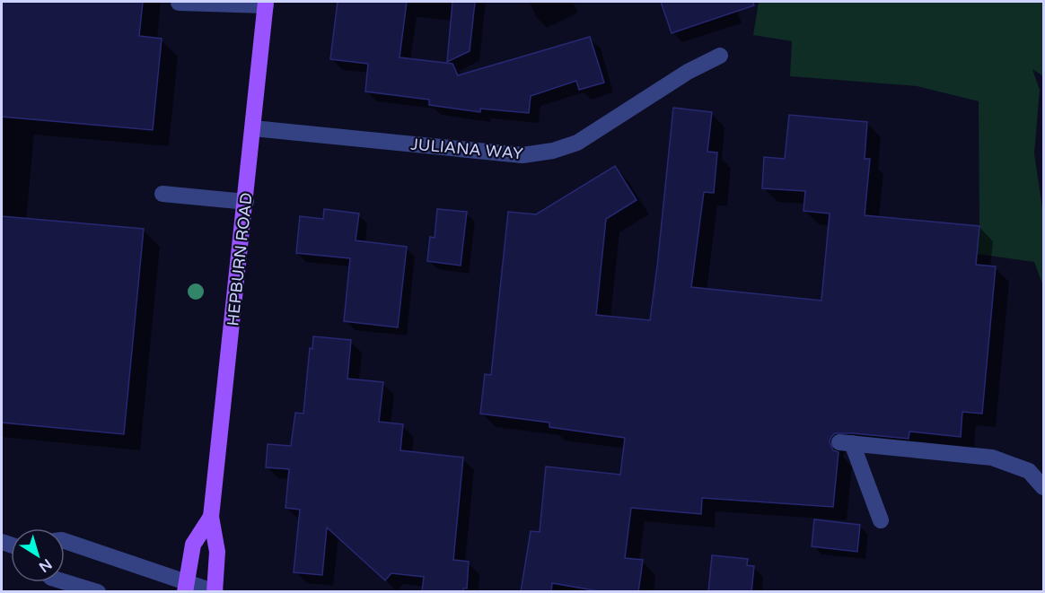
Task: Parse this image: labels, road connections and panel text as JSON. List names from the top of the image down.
{
  "streets": {
    "main road": ["HEPBURN ROAD"],
    "street": ["JULIANA WAY"]
  },
  "crossings": [
    ["JULIANA WAY", "HEPBURN ROAD"]
  ],
  "north": "bottom right"
}
